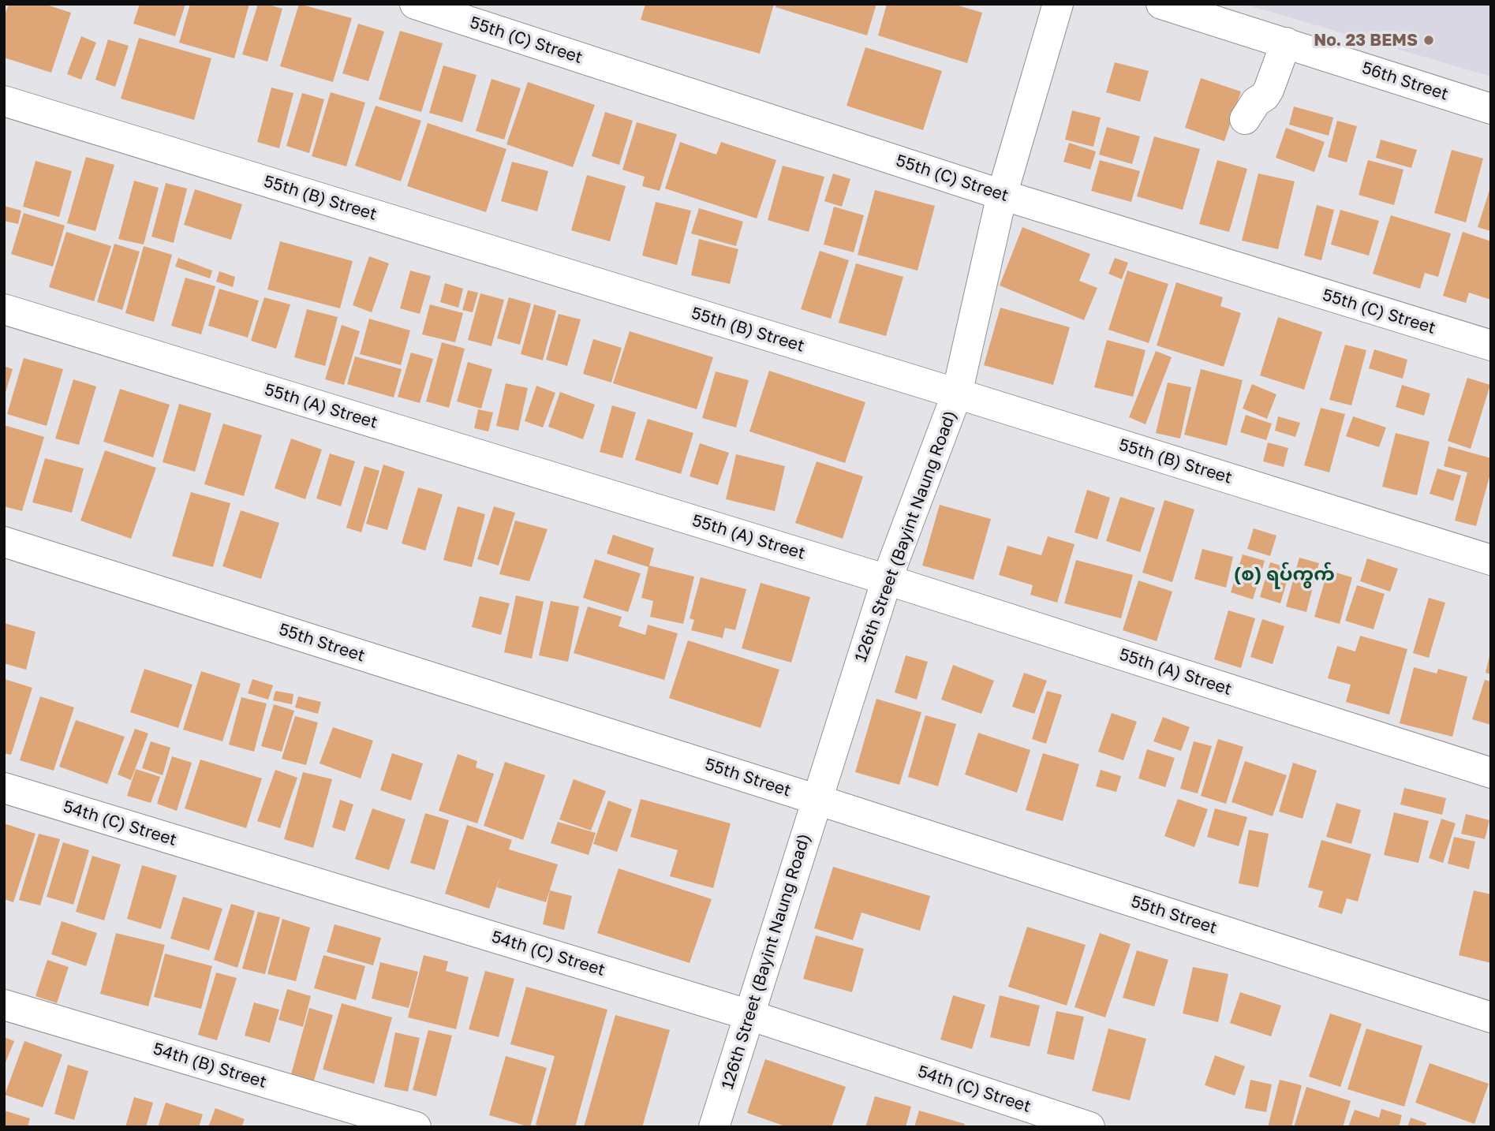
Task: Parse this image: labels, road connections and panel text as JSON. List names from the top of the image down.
{
  "streets": {
    "street": [
      "55th (C) Street",
      "56th Street",
      "55th (B) Street",
      "55th (A) Street",
      "126th Street (Bayint Naung Road)",
      "55th Street",
      "54th (C) Street",
      "54th (B) Street"
    ]
  },
  "crossings": [
    ["55th (C) Street", "126th Street (Bayint Naung Road)"],
    ["55th (B) Street", "126th Street (Bayint Naung Road)"],
    ["55th (A) Street", "126th Street (Bayint Naung Road)"],
    ["126th Street (Bayint Naung Road)", "55th Street"],
    ["126th Street (Bayint Naung Road)", "54th (C) Street"]
  ],
  "districts": ["(စ) ရပ်ကွက်"],
  "places": ["No. 23 BEMS"]
}
